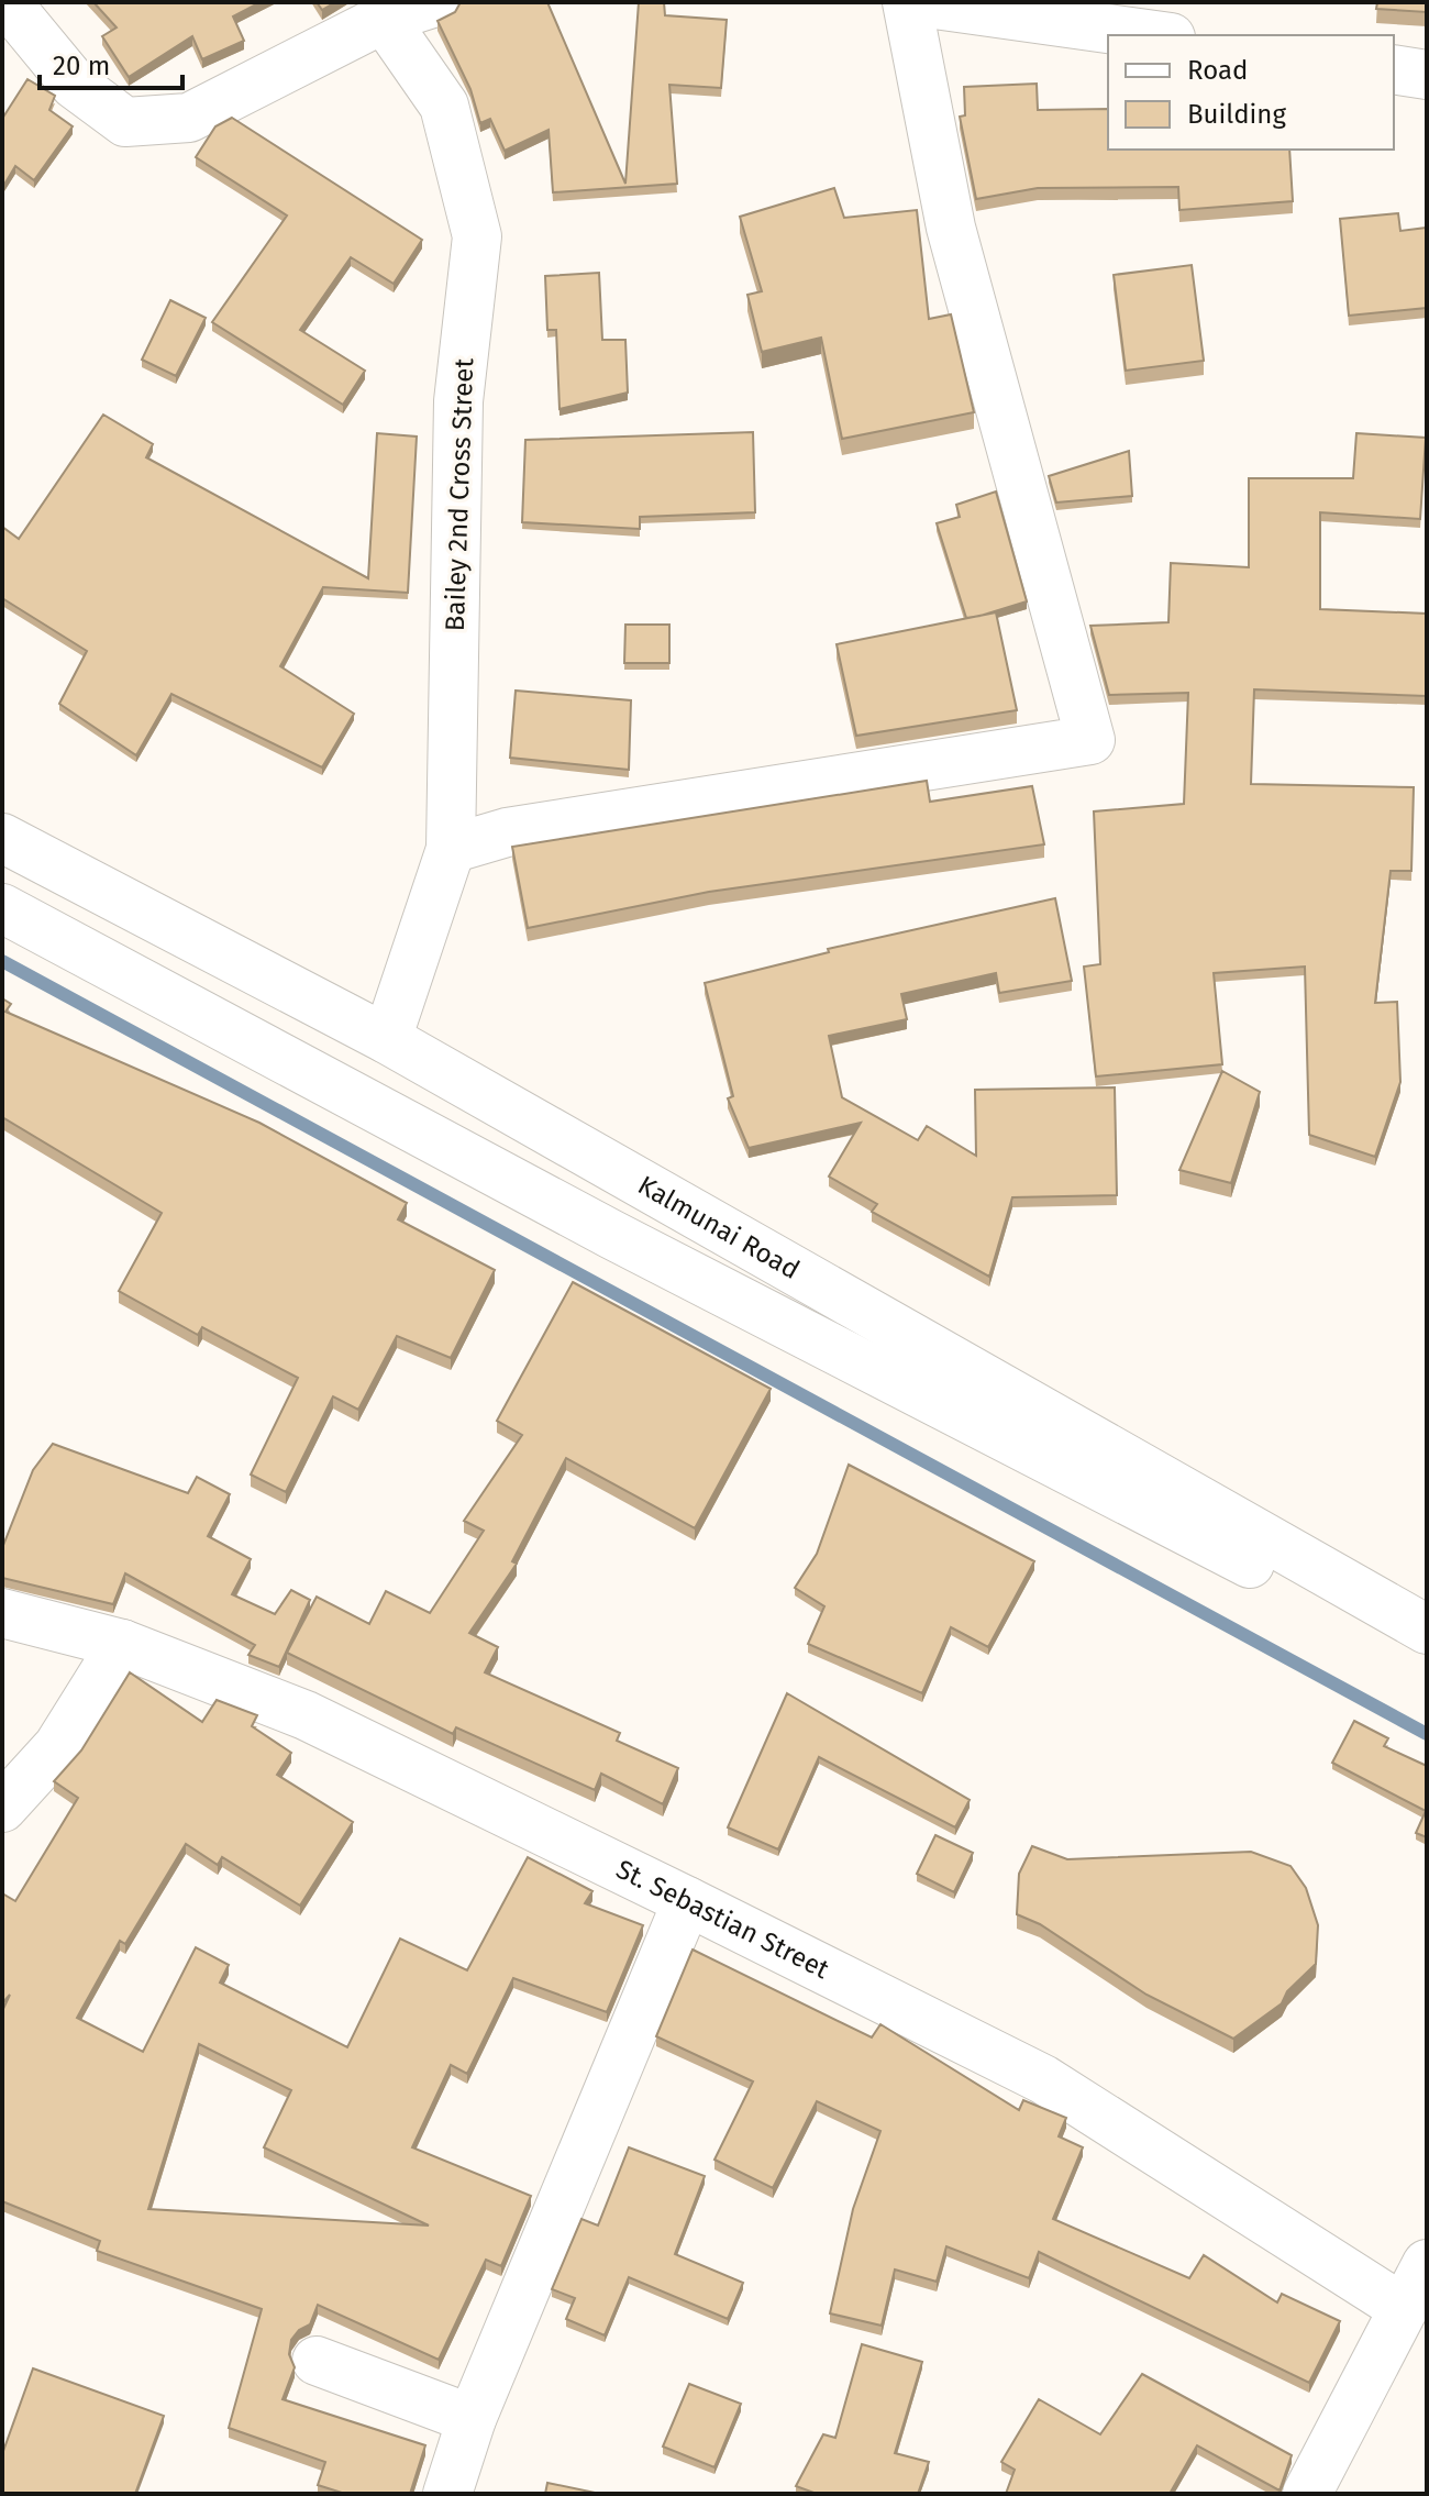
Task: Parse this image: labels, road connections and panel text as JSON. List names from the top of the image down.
{
  "streets": {
    "main road": ["Bailey 2nd Cross Street", "Kalmunai Road", "St. Sebastian Street"]
  },
  "crossings": [
    ["Bailey 2nd Cross Street", "Kalmunai Road"]
  ],
  "legend": ["Road", "Building"],
  "scale_bar": "20 m"
}
